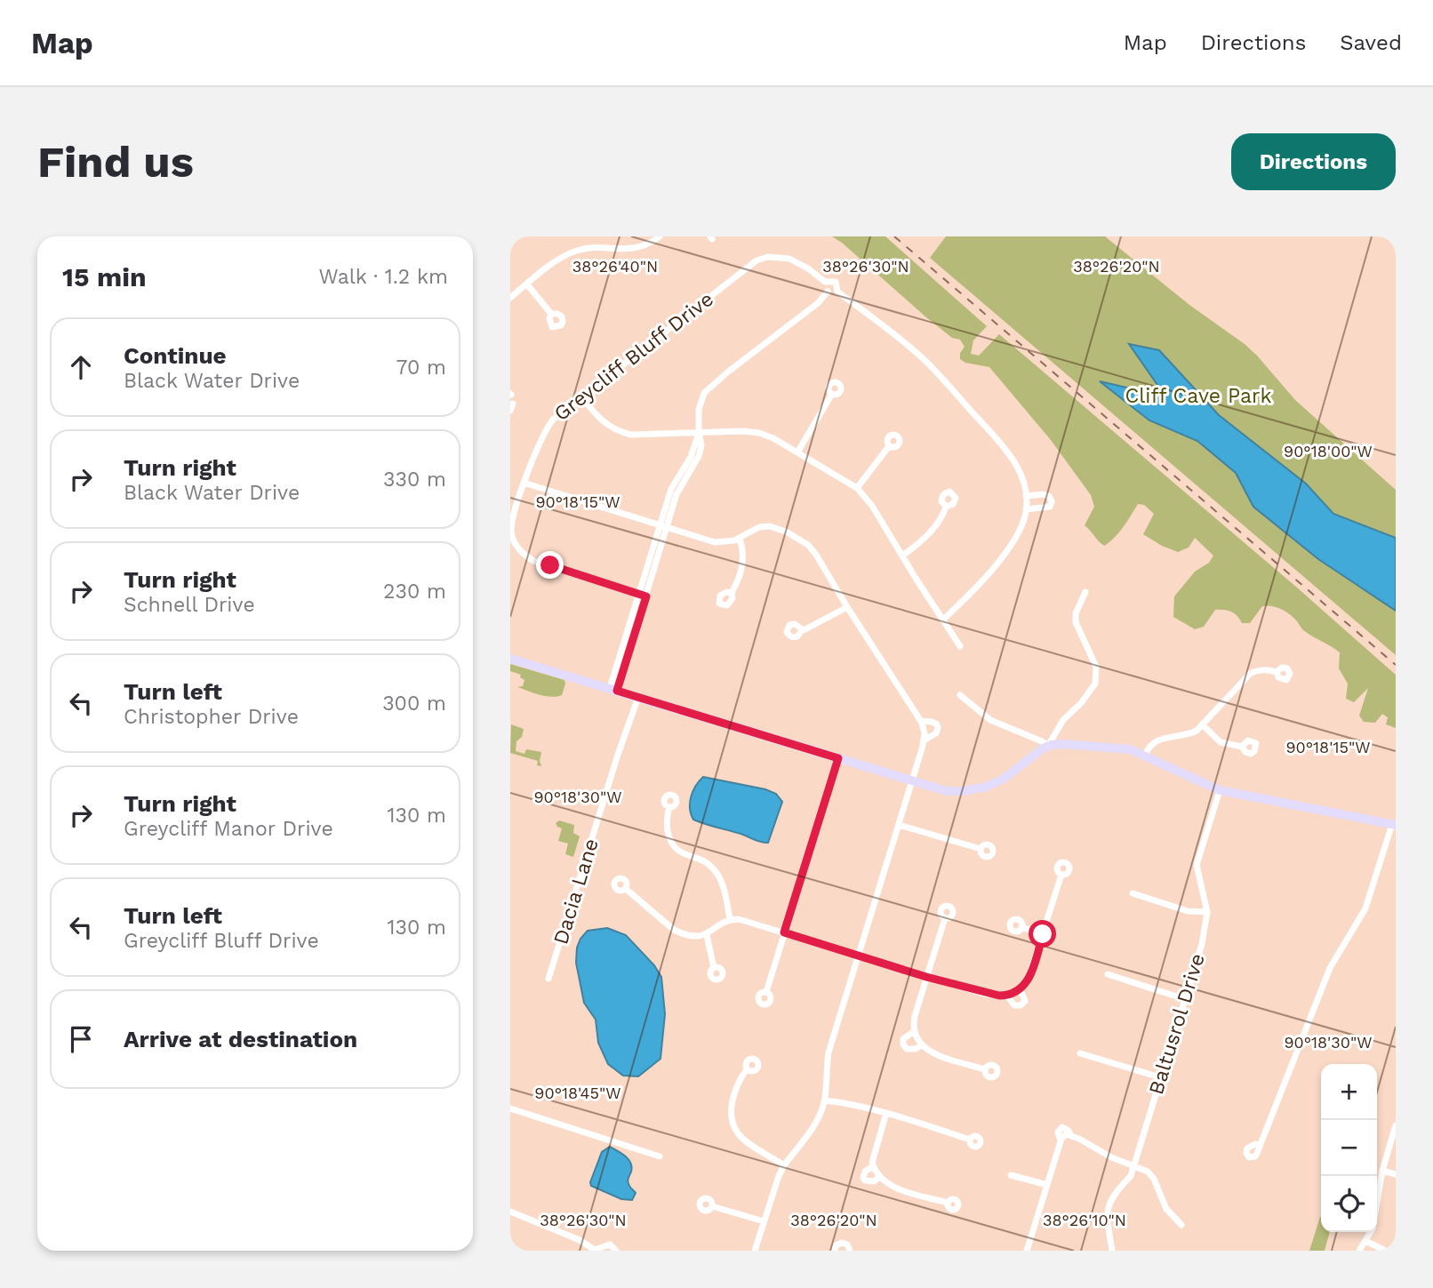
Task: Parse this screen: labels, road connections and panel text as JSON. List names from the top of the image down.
{
  "streets": {
    "street": ["Greycliff Bluff Drive", "Dacia Lane", "Baltusrol Drive"]
  },
  "parks": ["Cliff Cave Park"],
  "page": {
    "header": "Map",
    "nav": ["Map", "Directions", "Saved"],
    "buttons": "Directions",
    "title": "Find us",
    "heading": ["15 min", "Walk · 1.2 km"],
    "list": [
      ["Continue", "Black Water Drive", "70 m"],
      ["Turn right", "Black Water Drive", "330 m"],
      ["Turn right", "Schnell Drive", "230 m"],
      ["Turn left", "Christopher Drive", "300 m"],
      ["Turn right", "Greycliff Manor Drive", "130 m"],
      ["Turn left", "Greycliff Bluff Drive", "130 m"],
      "Arrive at destination"
    ],
    "map_buttons": ["+", "−"]
  },
  "coordinates": [
    "38°26'40\"N",
    "38°26'30\"N",
    "38°26'20\"N",
    "90°18'00\"W",
    "90°18'15\"W",
    "90°18'30\"W",
    "90°18'45\"W",
    "38°26'10\"N"
  ]
}
